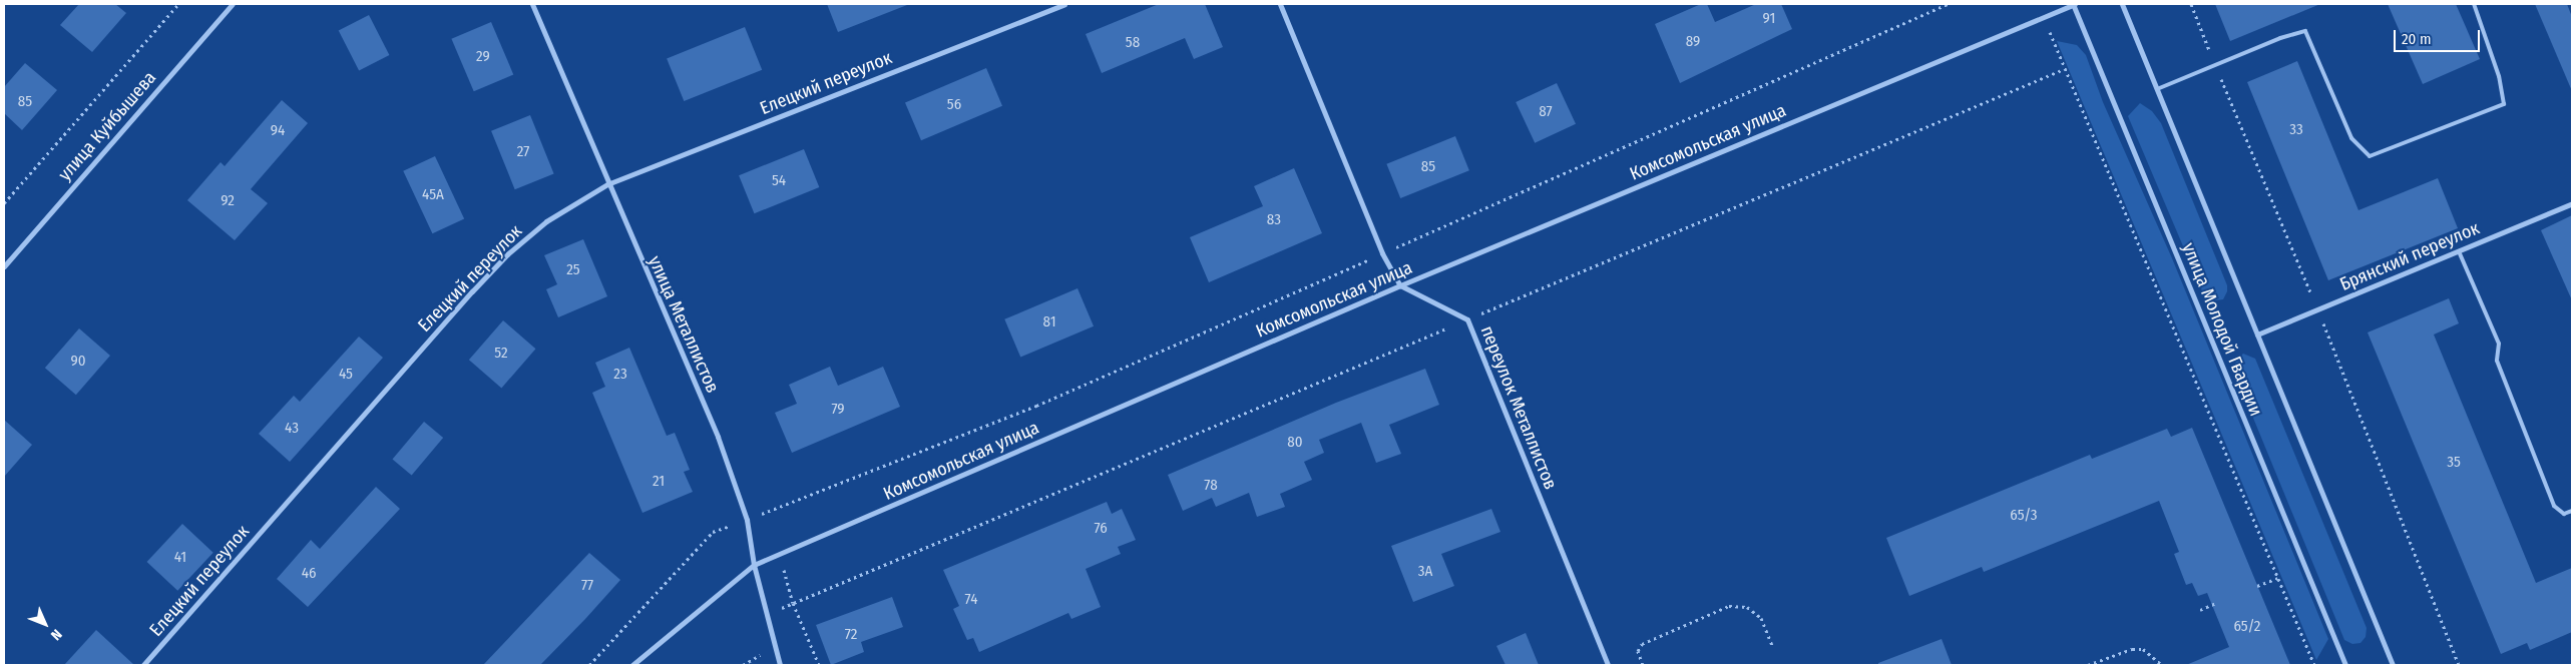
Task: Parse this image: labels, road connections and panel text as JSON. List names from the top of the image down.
{
  "streets": {
    "street": [
      "Елецкий переулок",
      "улица Куйбышева",
      "Комсомольская улица",
      "Брянский переулок",
      "улица Металлистов",
      "улица Молодой Гвардии",
      "переулок Металлистов"
    ]
  },
  "crossings": [
    ["Елецкий переулок", "улица Металлистов"],
    ["Комсомольская улица", "улица Металлистов"],
    ["Комсомольская улица", "улица Молодой Гвардии"],
    ["Комсомольская улица", "переулок Металлистов"],
    ["Брянский переулок", "улица Молодой Гвардии"]
  ],
  "house_numbers": [
    "91",
    "89",
    "58",
    "29",
    "85",
    "56",
    "87",
    "33",
    "94",
    "27",
    "85",
    "54",
    "45А",
    "92",
    "83",
    "25",
    "81",
    "52",
    "90",
    "45",
    "23",
    "79",
    "43",
    "80",
    "35",
    "21",
    "78",
    "65/3",
    "76",
    "41",
    "3А",
    "46",
    "77",
    "74",
    "65/2",
    "72"
  ],
  "scale_bar": "20 m",
  "north": "bottom right"
}
